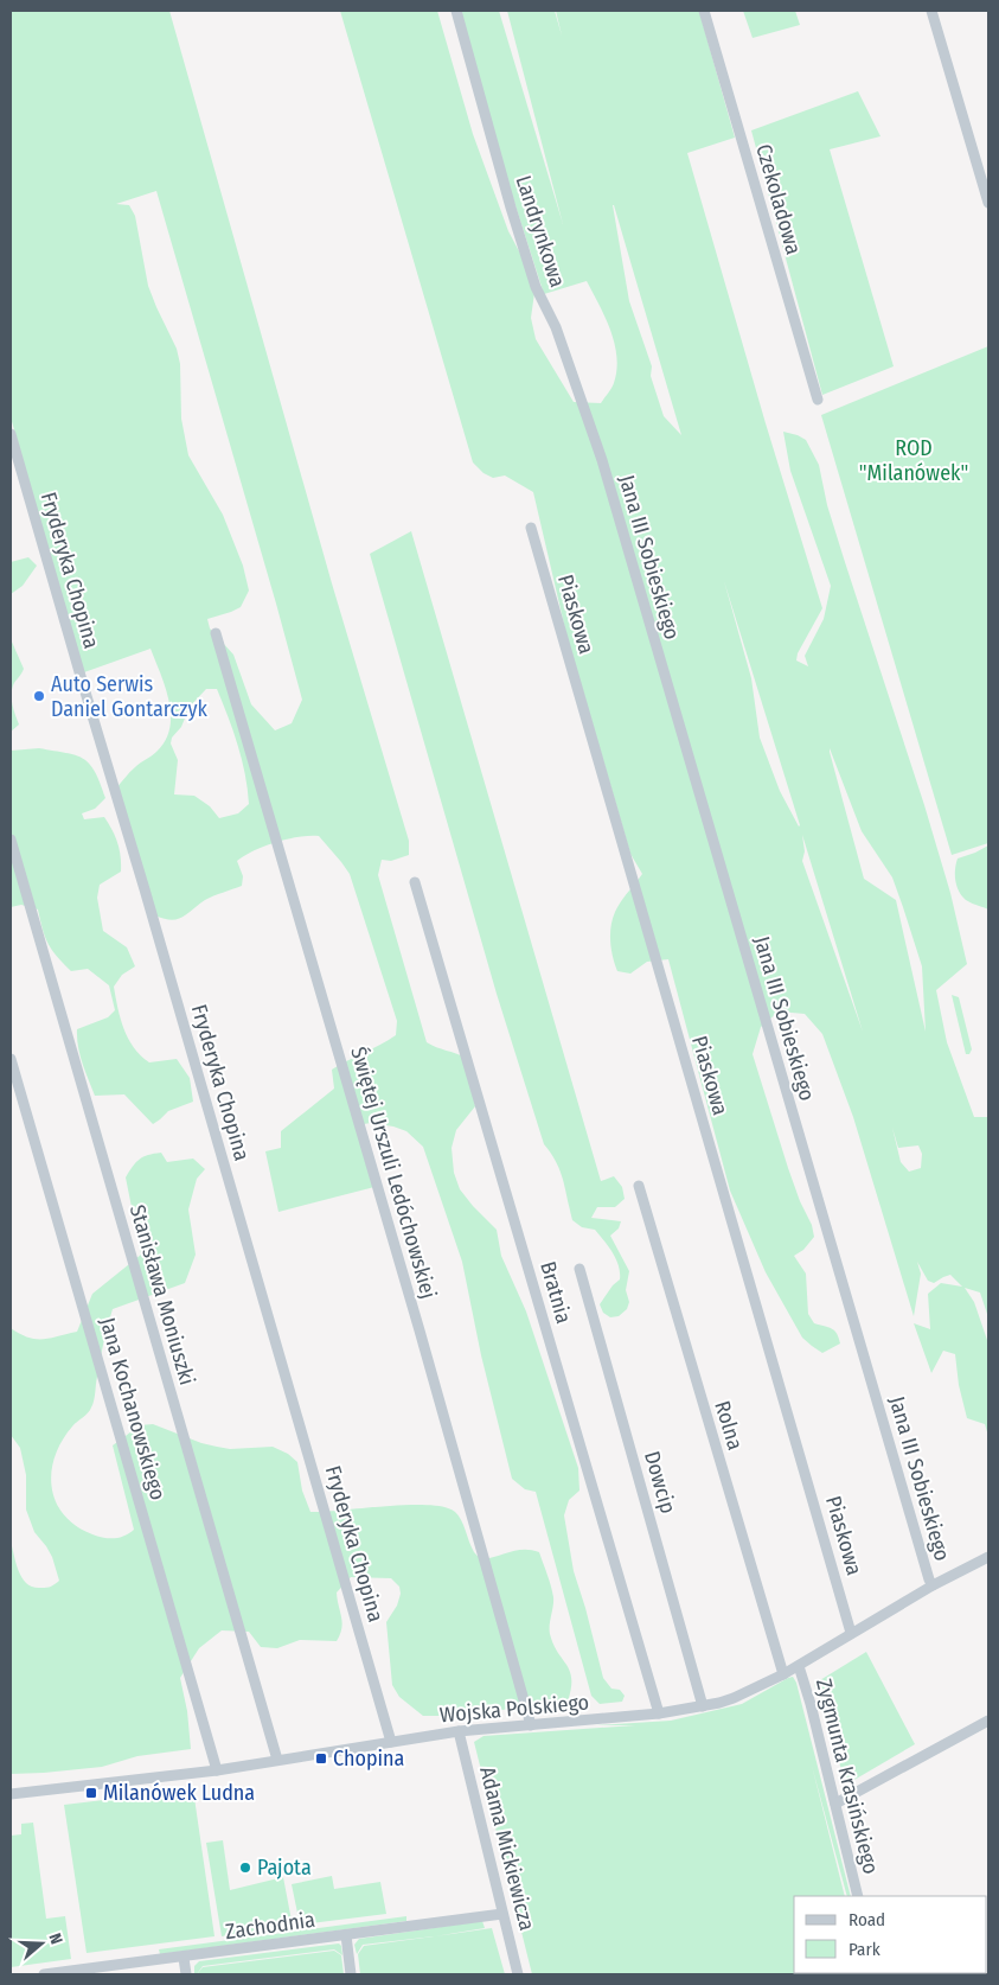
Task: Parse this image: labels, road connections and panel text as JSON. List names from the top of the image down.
{
  "streets": {
    "street": [
      "Czekoladowa",
      "Landrynkowa",
      "Jana III Sobieskiego",
      "Fryderyka Chopina",
      "Piaskowa",
      "Świętej Urszuli Ledóchowskiej",
      "Bratnia",
      "Stanisława Moniuszki",
      "Jana Kochanowskiego",
      "Rolna",
      "Dowcip",
      "Wojska Polskiego",
      "Zygmunta Krasińskiego",
      "Adama Mickiewicza",
      "Zachodnia"
    ]
  },
  "crossings": [
    ["Landrynkowa", "Jana III Sobieskiego"],
    ["Jana III Sobieskiego", "Wojska Polskiego"],
    ["Fryderyka Chopina", "Wojska Polskiego"],
    ["Piaskowa", "Wojska Polskiego"],
    ["Świętej Urszuli Ledóchowskiej", "Wojska Polskiego"],
    ["Bratnia", "Wojska Polskiego"],
    ["Stanisława Moniuszki", "Wojska Polskiego"],
    ["Jana Kochanowskiego", "Wojska Polskiego"],
    ["Rolna", "Wojska Polskiego"],
    ["Dowcip", "Wojska Polskiego"],
    ["Wojska Polskiego", "Zygmunta Krasińskiego"],
    ["Wojska Polskiego", "Adama Mickiewicza"],
    ["Adama Mickiewicza", "Zachodnia"]
  ],
  "parks": ["ROD \"Milanówek\""],
  "places": {
    "other": ["Auto Serwis Daniel Gontarczyk", "Pajota"],
    "transit": ["Chopina", "Milanówek Ludna"]
  },
  "legend": ["Road", "Park"],
  "north": "right"
}
